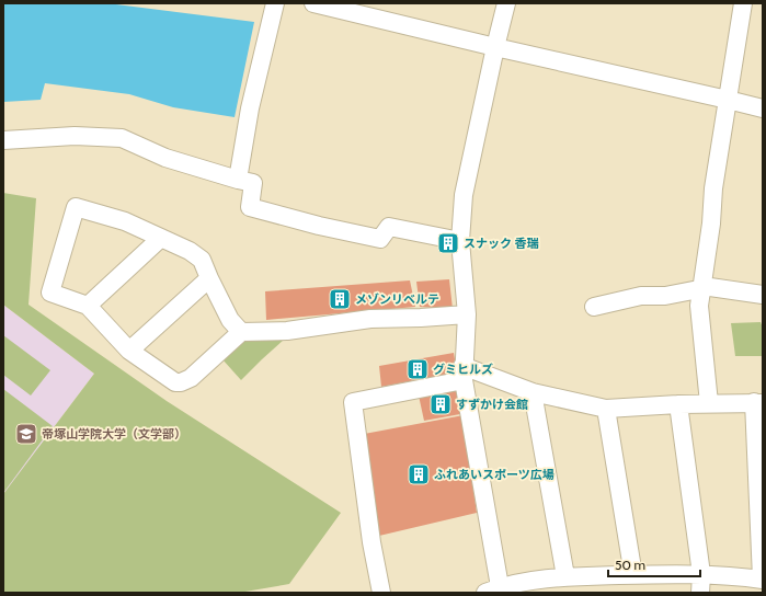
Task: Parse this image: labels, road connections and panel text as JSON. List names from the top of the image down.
{
  "places": {
    "building": [
      "スナック 香瑞",
      "メゾンリベルテ",
      "グミヒルズ",
      "すずかけ会館",
      "ふれあいスポーツ広場"
    ],
    "school or university": ["帝塚山学院大学（文学部）"]
  },
  "scale_bar": "50 m"
}
